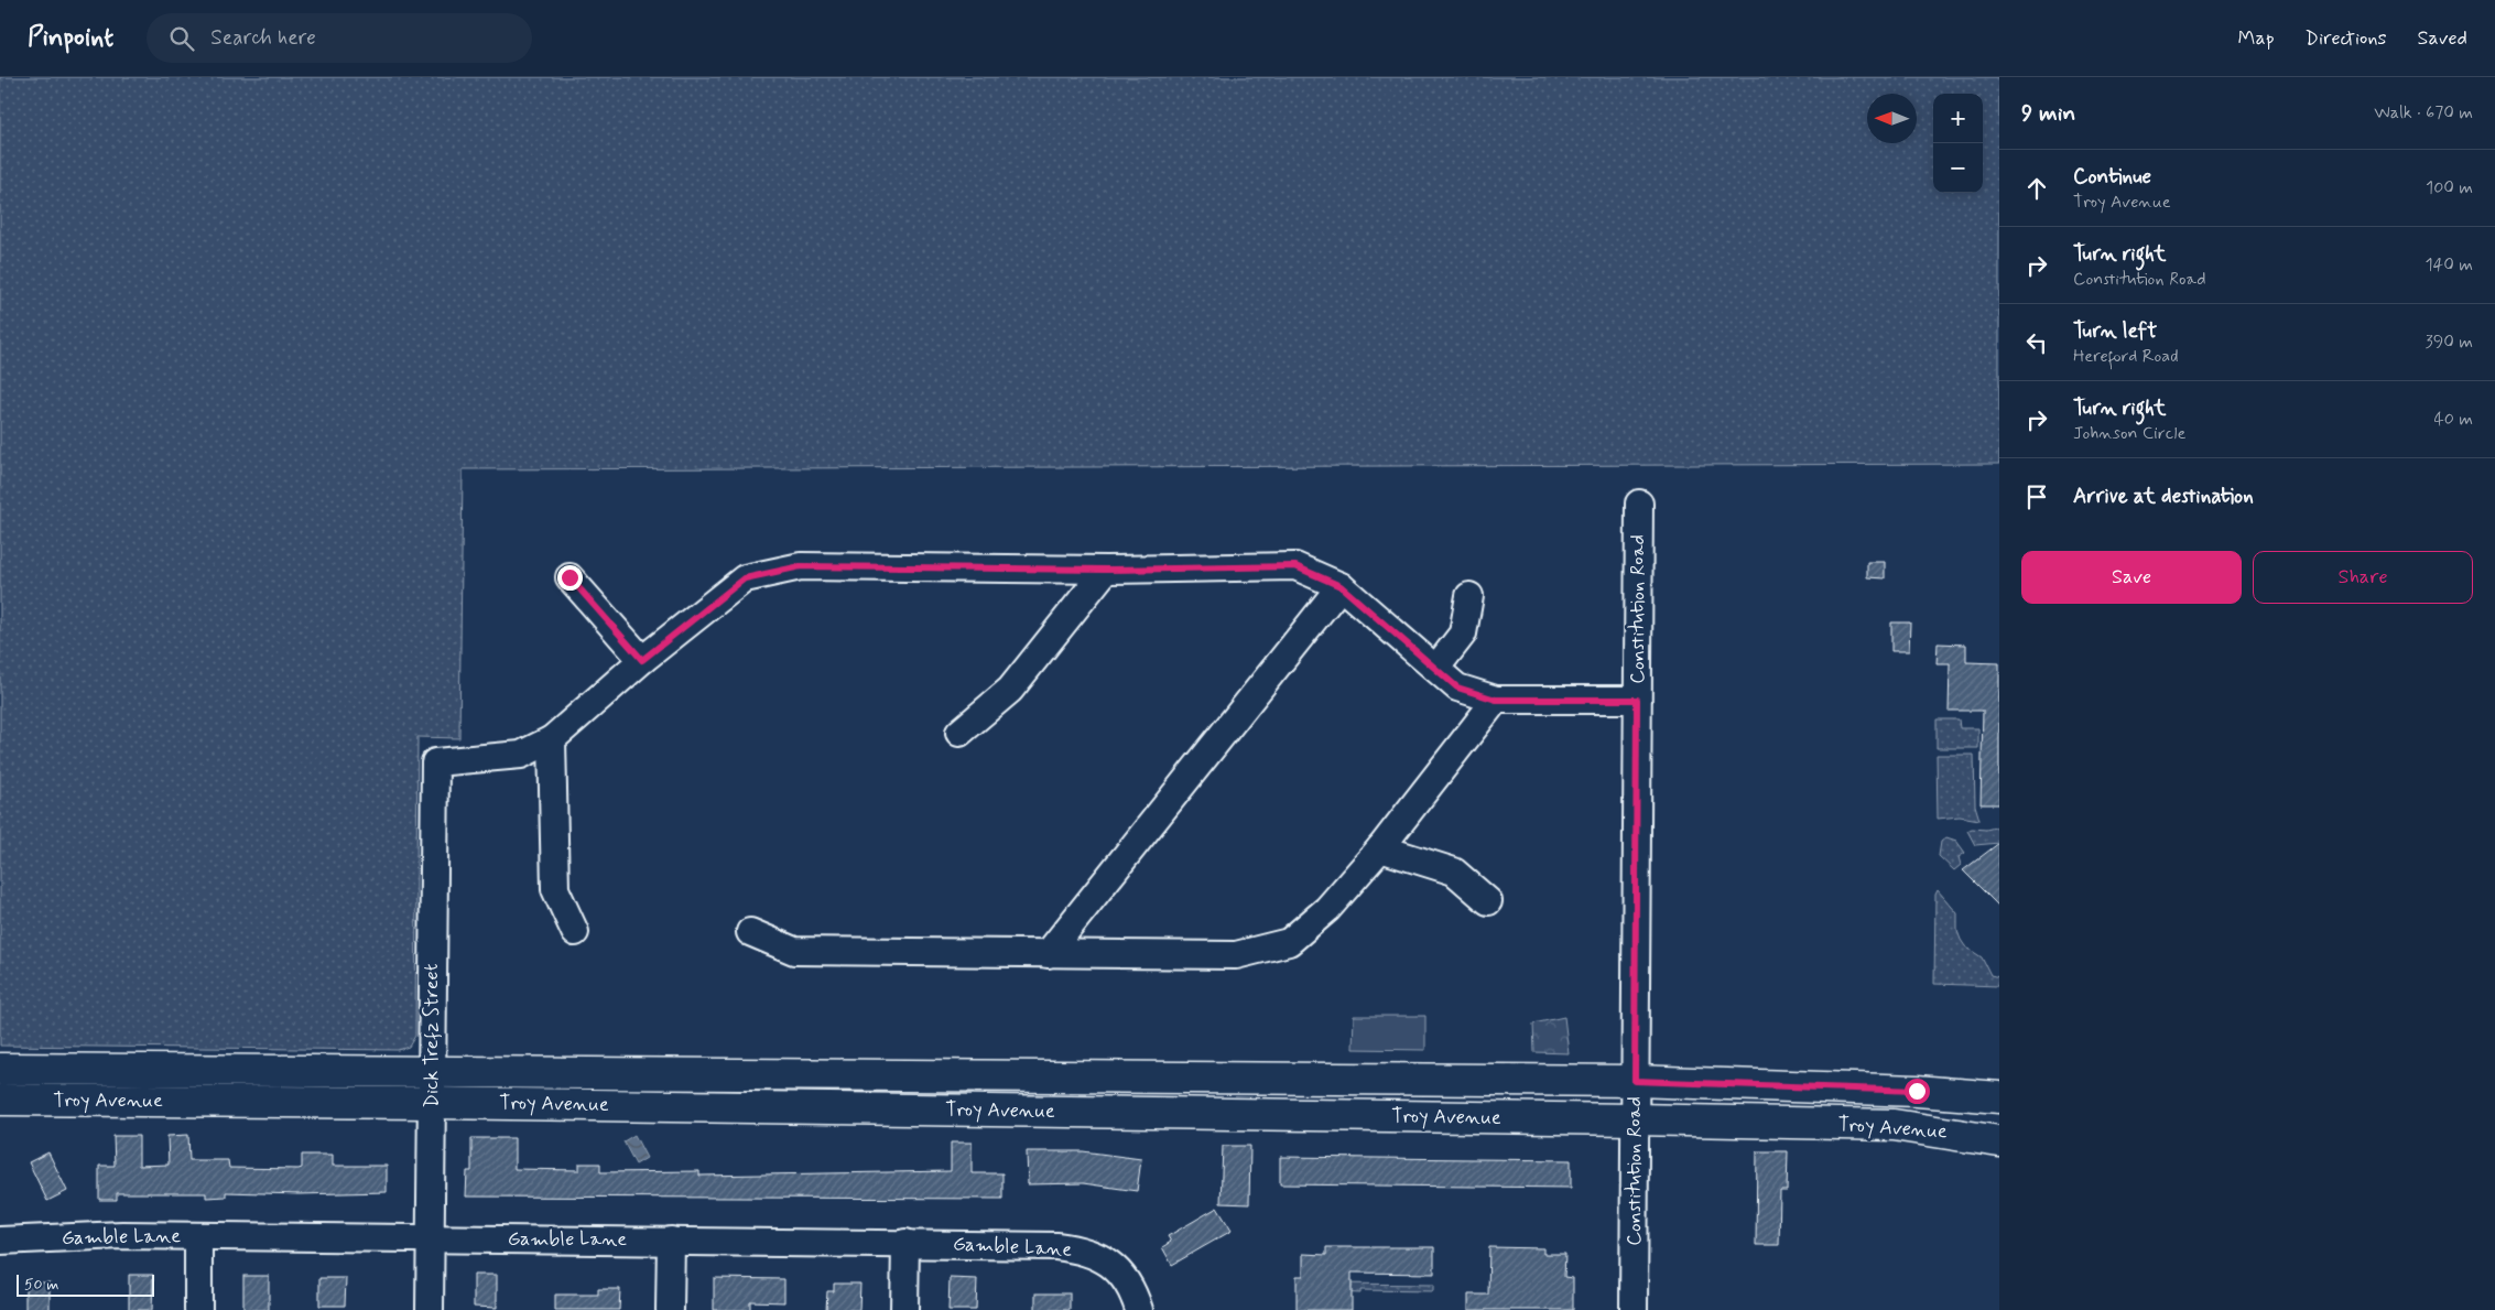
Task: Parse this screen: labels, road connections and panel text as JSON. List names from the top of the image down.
{
  "streets": {
    "main road": ["Troy Avenue"],
    "street": ["Constitution Road", "Dick Trefz Street", "Gamble Lane"]
  },
  "crossings": [
    ["Constitution Road", "Troy Avenue"],
    ["Dick Trefz Street", "Troy Avenue"],
    ["Dick Trefz Street", "Gamble Lane"]
  ],
  "scale_bar": "50 m",
  "north": "left",
  "page": {
    "header": "Pinpoint",
    "search": "Search here",
    "nav": ["Map", "Directions", "Saved"],
    "heading": ["9 min", "Walk · 670 m"],
    "map_buttons": ["+", "−"],
    "list": [
      ["Continue", "Troy Avenue", "100 m"],
      ["Turn right", "Constitution Road", "140 m"],
      ["Turn left", "Hereford Road", "390 m"],
      ["Turn right", "Johnson Circle", "40 m"],
      "Arrive at destination"
    ],
    "buttons": ["Save", "Share"],
    "scale": "50 m"
  }
}
